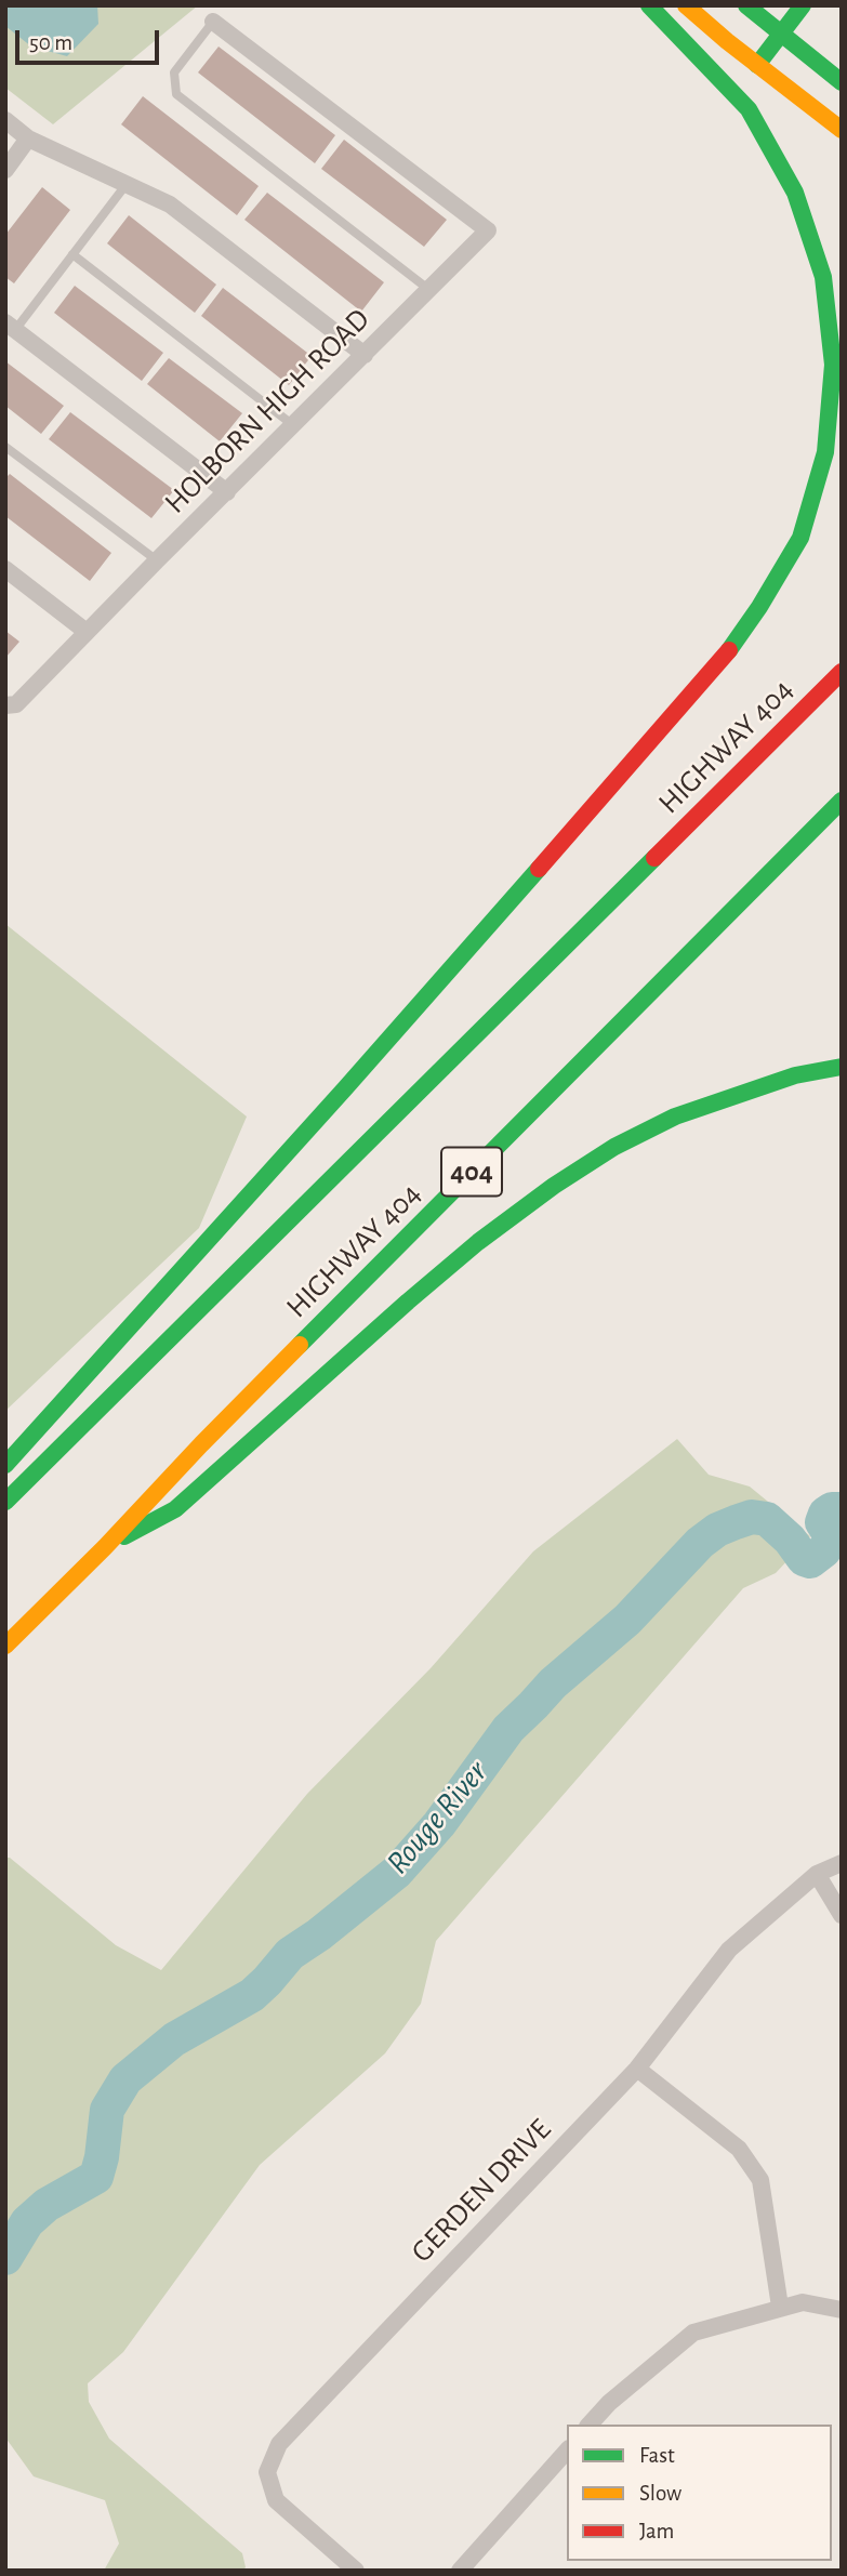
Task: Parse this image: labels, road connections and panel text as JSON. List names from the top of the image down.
{
  "streets": {
    "main road": ["HIGHWAY 404", "404"],
    "street": ["HOLBORN HIGH ROAD", "GERDEN DRIVE"]
  },
  "water": ["Rouge River"],
  "legend": ["Fast", "Slow", "Jam"],
  "scale_bar": "50 m"
}
